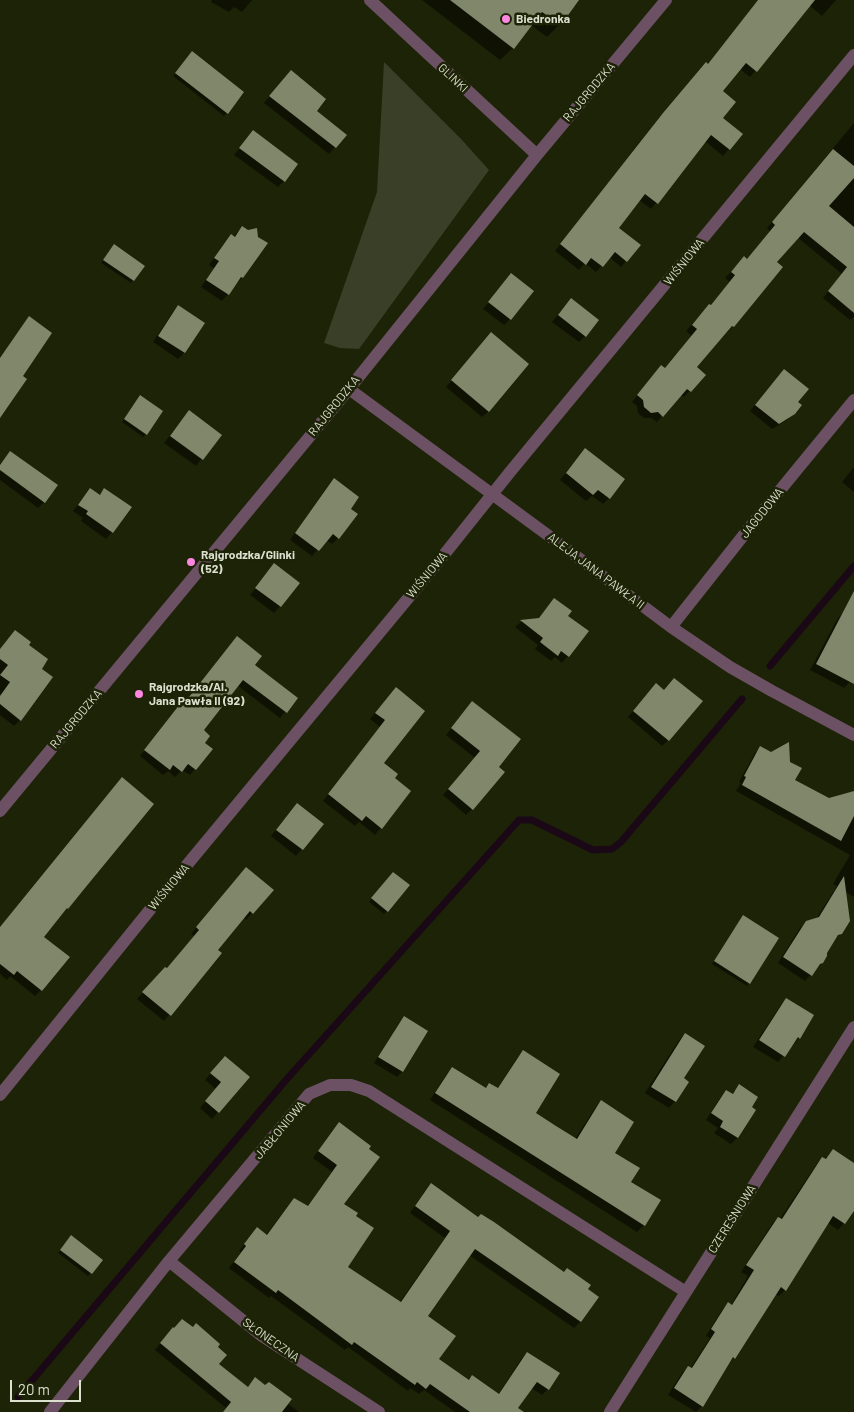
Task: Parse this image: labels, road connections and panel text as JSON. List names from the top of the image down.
{
  "streets": {
    "street": [
      "GLINKI",
      "RAJGRODZKA",
      "WIŚNIOWA",
      "JAGODOWA",
      "ALEJA JANA PAWŁA II",
      "JABŁONIOWA",
      "CZEREŚNIOWA",
      "SŁONECZNA"
    ]
  },
  "crossings": [
    ["GLINKI", "RAJGRODZKA"],
    ["RAJGRODZKA", "ALEJA JANA PAWŁA II"],
    ["WIŚNIOWA", "ALEJA JANA PAWŁA II"],
    ["JAGODOWA", "ALEJA JANA PAWŁA II"],
    ["JABŁONIOWA", "CZEREŚNIOWA"],
    ["JABŁONIOWA", "SŁONECZNA"]
  ],
  "places": ["Biedronka", "Rajgrodzka/Glinki (52)", "Rajgrodzka/Al. Jana Pawła II (92)"],
  "scale_bar": "20 m"
}
